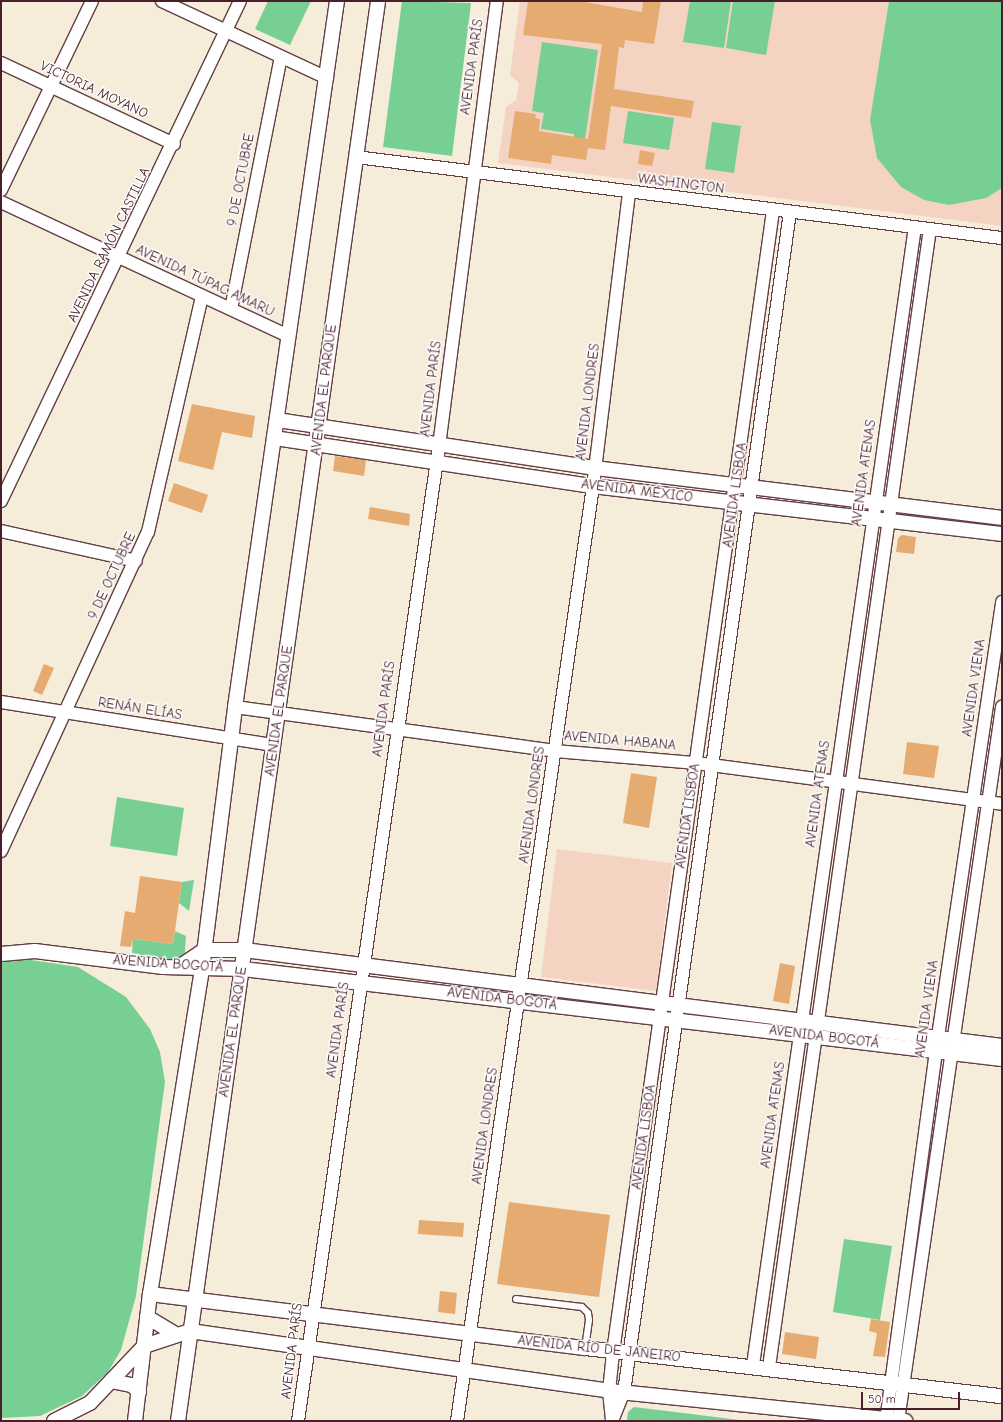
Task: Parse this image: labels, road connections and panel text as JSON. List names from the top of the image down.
{
  "streets": {
    "street": [
      "AVENIDA PARÍS",
      "VICTORIA MOYANO",
      "9 DE OCTUBRE",
      "WASHINGTON",
      "AVENIDA RAMÓN CASTILLA",
      "AVENIDA TÚPAC AMARU",
      "AVENIDA EL PARQUE",
      "AVENIDA LONDRES",
      "AVENIDA ATENAS",
      "AVENIDA MÉXICO",
      "AVENIDA LISBOA",
      "AVENIDA VIENA",
      "RENÁN ELÍAS",
      "AVENIDA HABANA",
      "AVENIDA BOGOTÁ",
      "AVENIDA RÍO DE JANEIRO"
    ]
  },
  "crossings": [
    ["AVENIDA PARÍS", "WASHINGTON"],
    ["AVENIDA PARÍS", "AVENIDA MÉXICO"],
    ["AVENIDA PARÍS", "AVENIDA HABANA"],
    ["AVENIDA PARÍS", "AVENIDA BOGOTÁ"],
    ["AVENIDA PARÍS", "AVENIDA RÍO DE JANEIRO"],
    ["VICTORIA MOYANO", "AVENIDA RAMÓN CASTILLA"],
    ["9 DE OCTUBRE", "AVENIDA TÚPAC AMARU"],
    ["9 DE OCTUBRE", "RENÁN ELÍAS"],
    ["WASHINGTON", "AVENIDA EL PARQUE"],
    ["WASHINGTON", "AVENIDA LONDRES"],
    ["WASHINGTON", "AVENIDA ATENAS"],
    ["WASHINGTON", "AVENIDA LISBOA"],
    ["AVENIDA RAMÓN CASTILLA", "AVENIDA TÚPAC AMARU"],
    ["AVENIDA EL PARQUE", "AVENIDA MÉXICO"],
    ["AVENIDA EL PARQUE", "RENÁN ELÍAS"],
    ["AVENIDA EL PARQUE", "AVENIDA HABANA"],
    ["AVENIDA EL PARQUE", "AVENIDA BOGOTÁ"],
    ["AVENIDA EL PARQUE", "AVENIDA RÍO DE JANEIRO"],
    ["AVENIDA LONDRES", "AVENIDA MÉXICO"],
    ["AVENIDA LONDRES", "AVENIDA HABANA"],
    ["AVENIDA LONDRES", "AVENIDA BOGOTÁ"],
    ["AVENIDA LONDRES", "AVENIDA RÍO DE JANEIRO"],
    ["AVENIDA ATENAS", "AVENIDA MÉXICO"],
    ["AVENIDA ATENAS", "AVENIDA HABANA"],
    ["AVENIDA ATENAS", "AVENIDA BOGOTÁ"],
    ["AVENIDA ATENAS", "AVENIDA RÍO DE JANEIRO"],
    ["AVENIDA MÉXICO", "AVENIDA LISBOA"],
    ["AVENIDA LISBOA", "AVENIDA HABANA"],
    ["AVENIDA LISBOA", "AVENIDA BOGOTÁ"],
    ["AVENIDA LISBOA", "AVENIDA RÍO DE JANEIRO"],
    ["AVENIDA VIENA", "AVENIDA HABANA"],
    ["AVENIDA VIENA", "AVENIDA BOGOTÁ"],
    ["AVENIDA VIENA", "AVENIDA RÍO DE JANEIRO"]
  ],
  "scale_bar": "50 m"
}
